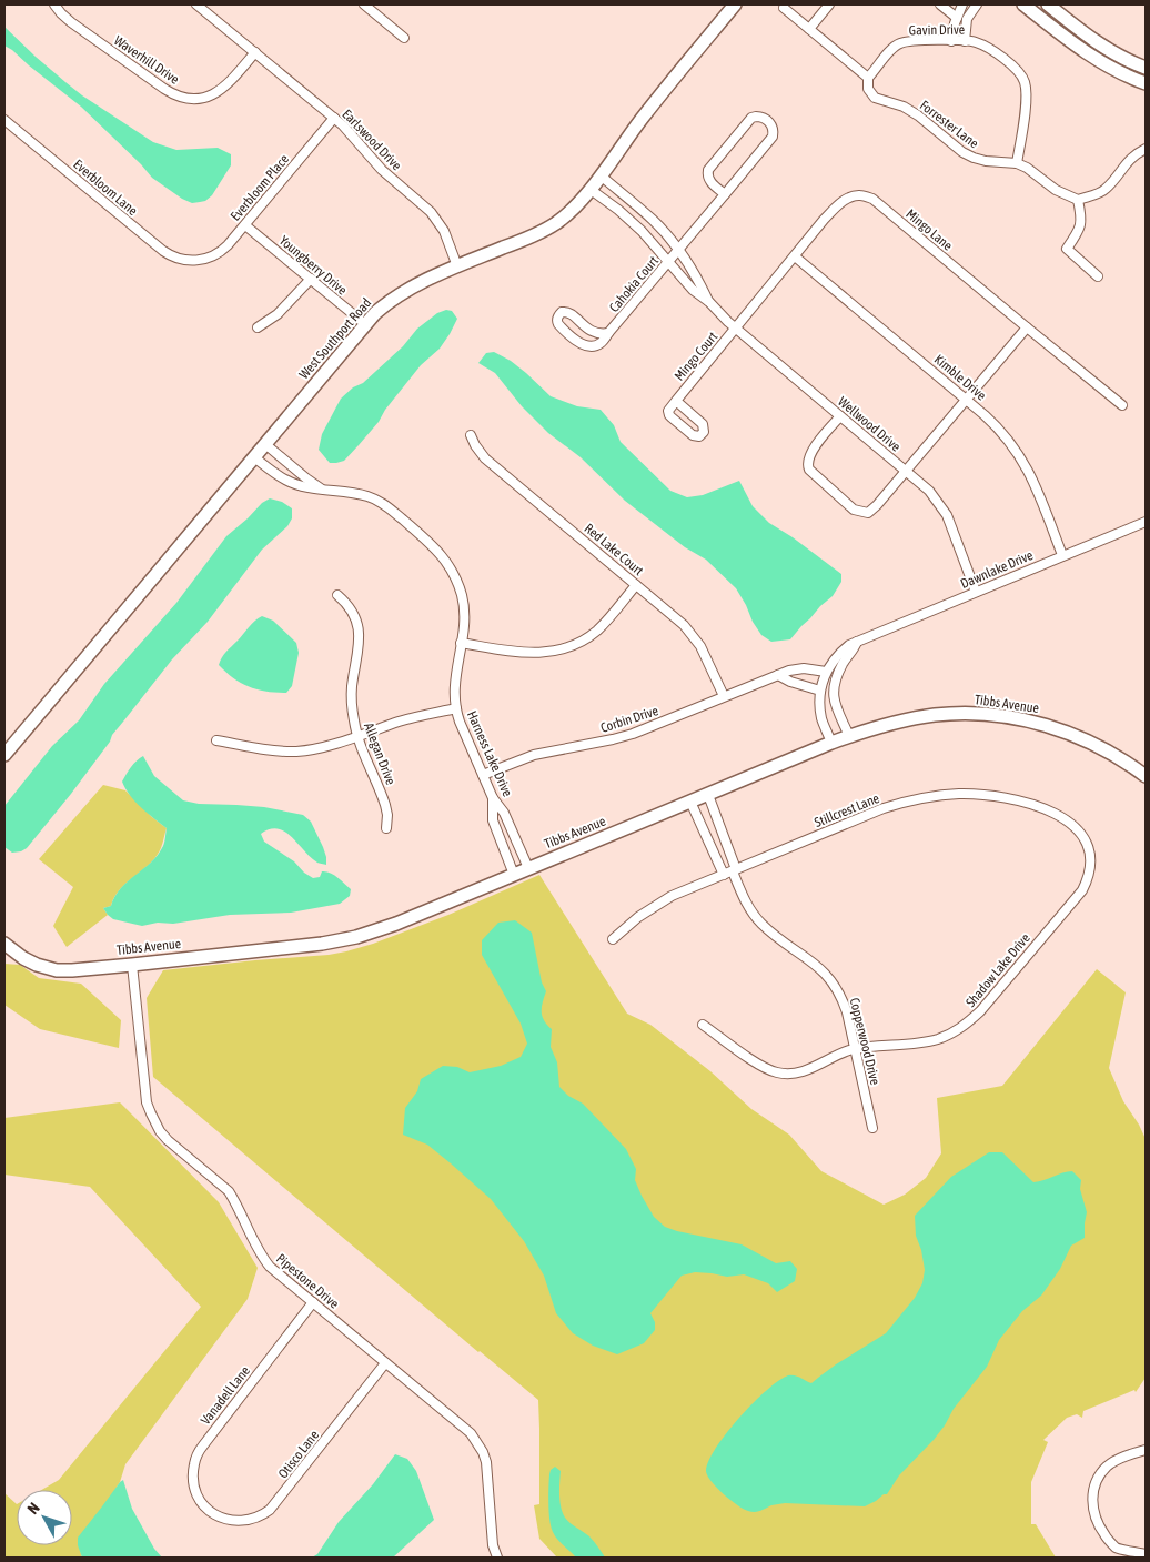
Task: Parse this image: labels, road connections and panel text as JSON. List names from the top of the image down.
{
  "streets": {
    "street": [
      "Gavin Drive",
      "Waverhill Drive",
      "Forrester Lane",
      "Earlswood Drive",
      "Everbloom Lane",
      "Everbloom Place",
      "Mingo Lane",
      "Youngberry Drive",
      "Cahokia Court",
      "West Southport Road",
      "Mingo Court",
      "Kimble Drive",
      "Wellwood Drive",
      "Red Lake Court",
      "Dawnlake Drive",
      "Tibbs Avenue",
      "Corbin Drive",
      "Allegan Drive",
      "Harness Lake Drive",
      "Stillcrest Lane",
      "Shadow Lake Drive",
      "Copperwood Drive",
      "Pipestone Drive",
      "Vanadell Lane",
      "Otisco Lane"
    ]
  },
  "crossings": [
    ["Gavin Drive", "Forrester Lane"],
    ["Waverhill Drive", "Earlswood Drive"],
    ["Earlswood Drive", "Everbloom Place"],
    ["Earlswood Drive", "West Southport Road"],
    ["Everbloom Lane", "Everbloom Place"],
    ["Everbloom Place", "Youngberry Drive"],
    ["Mingo Lane", "Mingo Court"],
    ["Mingo Lane", "Kimble Drive"],
    ["Mingo Lane", "Wellwood Drive"],
    ["Youngberry Drive", "West Southport Road"],
    ["Cahokia Court", "Wellwood Drive"],
    ["West Southport Road", "Wellwood Drive"],
    ["West Southport Road", "Harness Lake Drive"],
    ["Mingo Court", "Wellwood Drive"],
    ["Kimble Drive", "Dawnlake Drive"],
    ["Wellwood Drive", "Dawnlake Drive"],
    ["Red Lake Court", "Corbin Drive"],
    ["Dawnlake Drive", "Tibbs Avenue"],
    ["Dawnlake Drive", "Corbin Drive"],
    ["Tibbs Avenue", "Harness Lake Drive"],
    ["Tibbs Avenue", "Copperwood Drive"],
    ["Tibbs Avenue", "Pipestone Drive"],
    ["Corbin Drive", "Harness Lake Drive"],
    ["Stillcrest Lane", "Shadow Lake Drive"],
    ["Stillcrest Lane", "Copperwood Drive"],
    ["Shadow Lake Drive", "Copperwood Drive"],
    ["Pipestone Drive", "Vanadell Lane"],
    ["Pipestone Drive", "Otisco Lane"],
    ["Vanadell Lane", "Otisco Lane"]
  ],
  "north": "top left"
}
